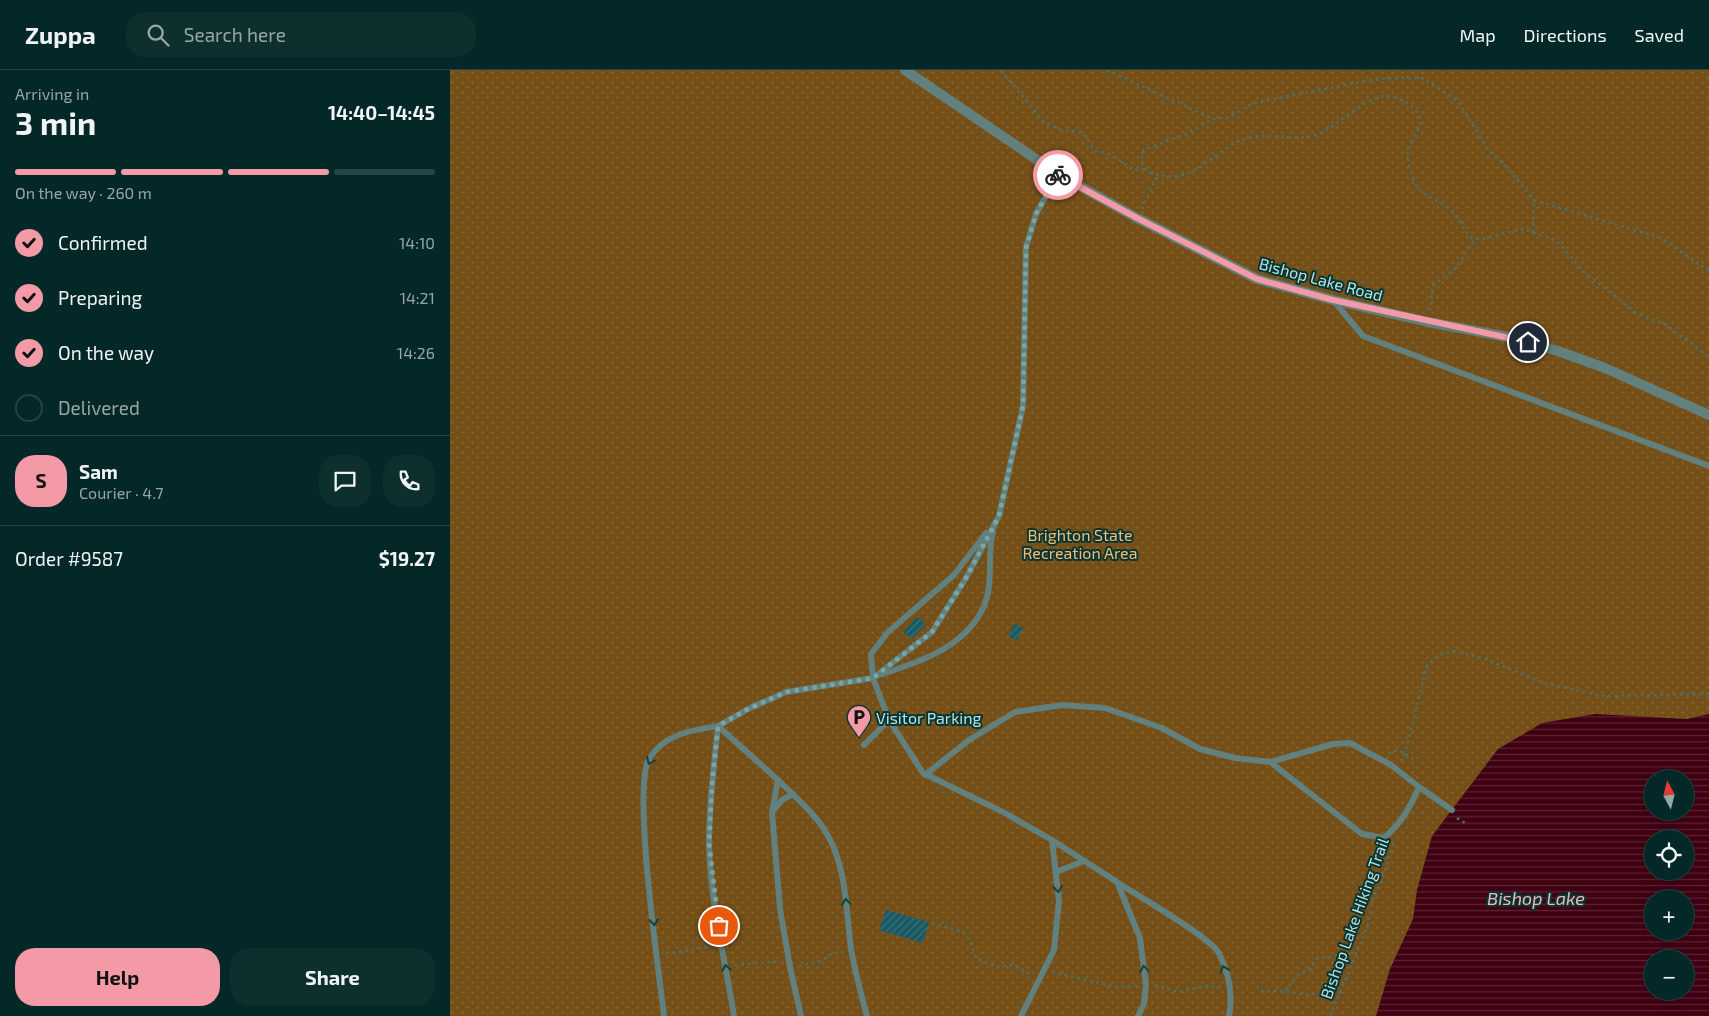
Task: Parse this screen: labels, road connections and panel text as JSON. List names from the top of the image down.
{
  "streets": {
    "street": ["Bishop Lake Road"],
    "path": ["Bishop Lake Hiking Trail"]
  },
  "water": ["Bishop Lake"],
  "parks": ["Brighton State Recreation Area"],
  "places": {
    "parking": ["Visitor Parking"]
  },
  "north": "top",
  "page": {
    "header": "Zuppa",
    "search": "Search here",
    "nav": ["Map", "Directions", "Saved"],
    "heading": ["3 min", "Arriving in", "14:40–14:45"],
    "panel": [
      "Sam",
      "Courier · 4.7",
      "Order #9587",
      "$19.27"
    ],
    "bar": "On the way · 260 m",
    "list": [
      ["Confirmed", "14:10"],
      ["Preparing", "14:21"],
      ["On the way", "14:26"],
      "Delivered"
    ],
    "round": "S",
    "map_buttons": ["+", "−"],
    "buttons": ["Help", "Share"]
  }
}
